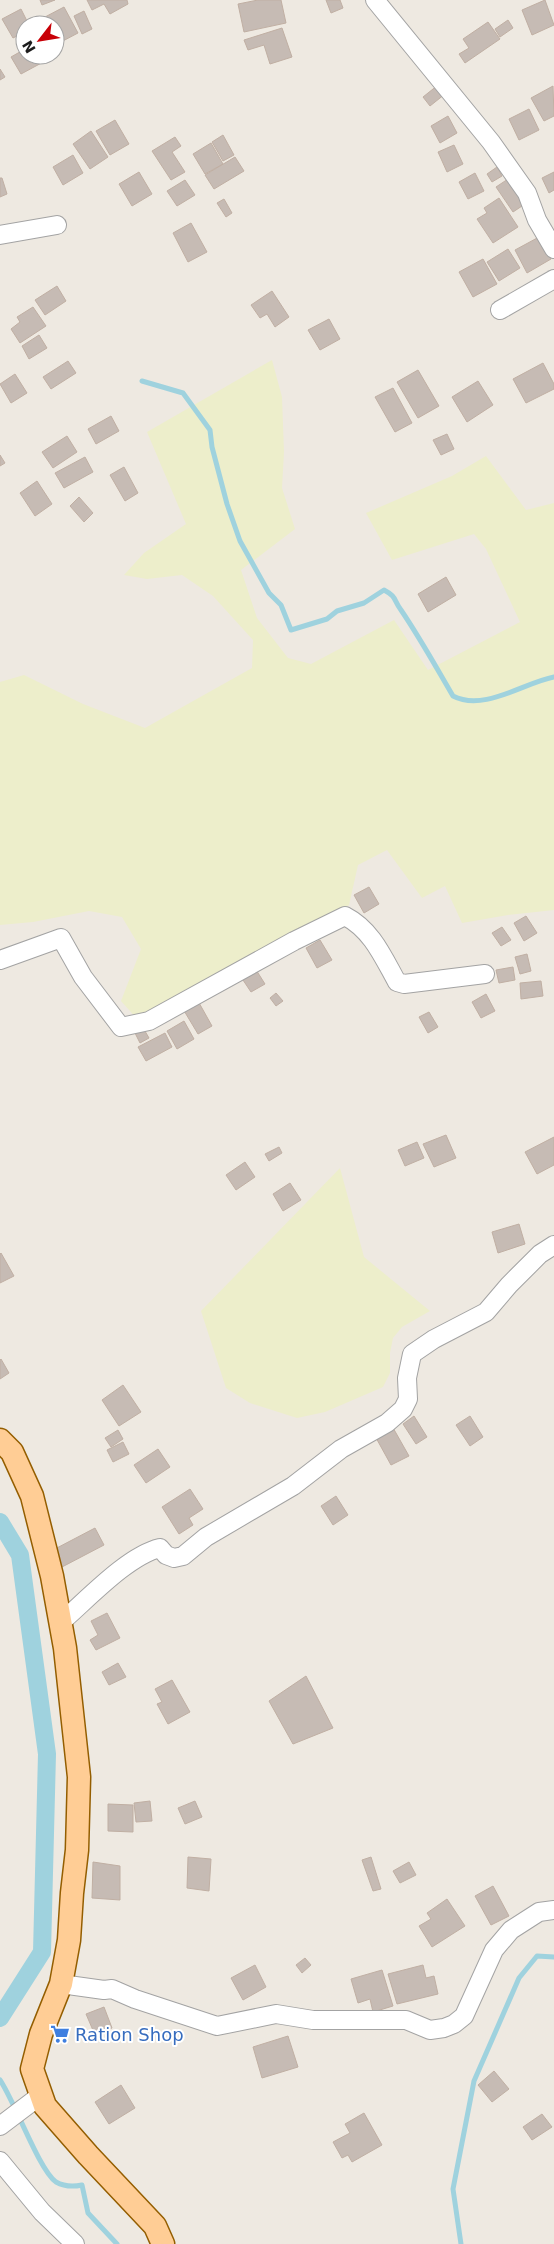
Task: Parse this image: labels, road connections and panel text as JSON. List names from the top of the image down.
{
  "places": {
    "supermarket": ["Ration Shop"]
  },
  "north": "bottom left"
}
